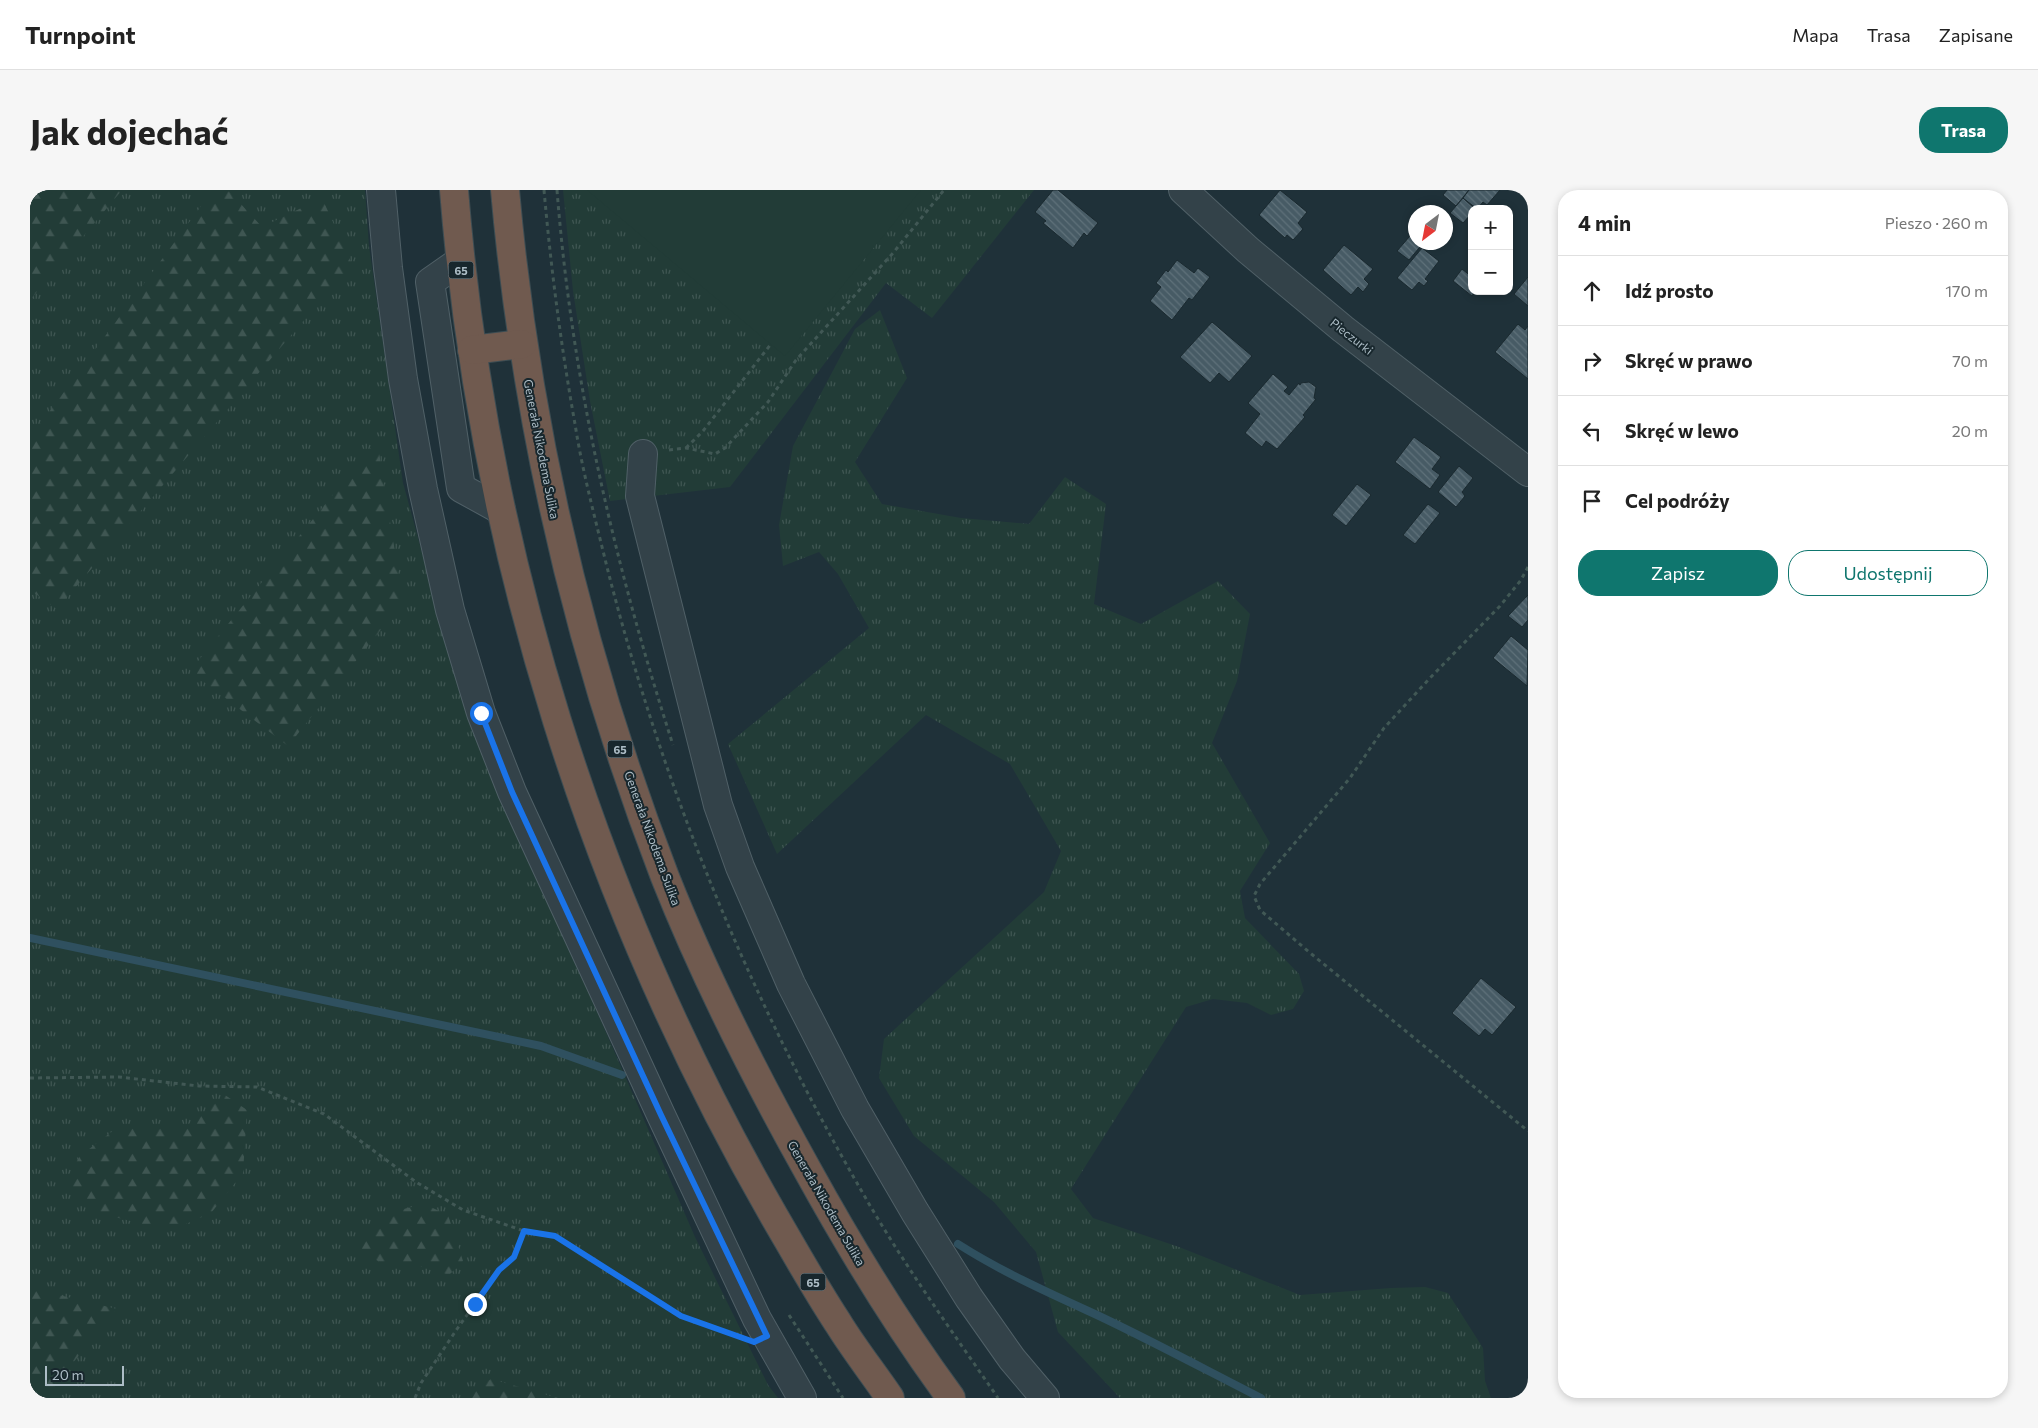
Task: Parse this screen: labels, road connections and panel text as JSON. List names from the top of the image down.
{
  "streets": {
    "highway": ["65", "Generała Nikodema Sulika"],
    "street": ["Pieczurki"]
  },
  "scale_bar": "20 m",
  "north": "bottom left",
  "page": {
    "header": "Turnpoint",
    "nav": ["Mapa", "Trasa", "Zapisane"],
    "buttons": [
      "Trasa",
      ["Zapisz", "Udostępnij"]
    ],
    "title": "Jak dojechać",
    "heading": ["4 min", "Pieszo · 260 m"],
    "map_buttons": ["+", "−"],
    "list": [
      ["Idź prosto", "170 m"],
      ["Skręć w prawo", "70 m"],
      ["Skręć w lewo", "20 m"],
      "Cel podróży"
    ],
    "scale": "20 m"
  }
}
